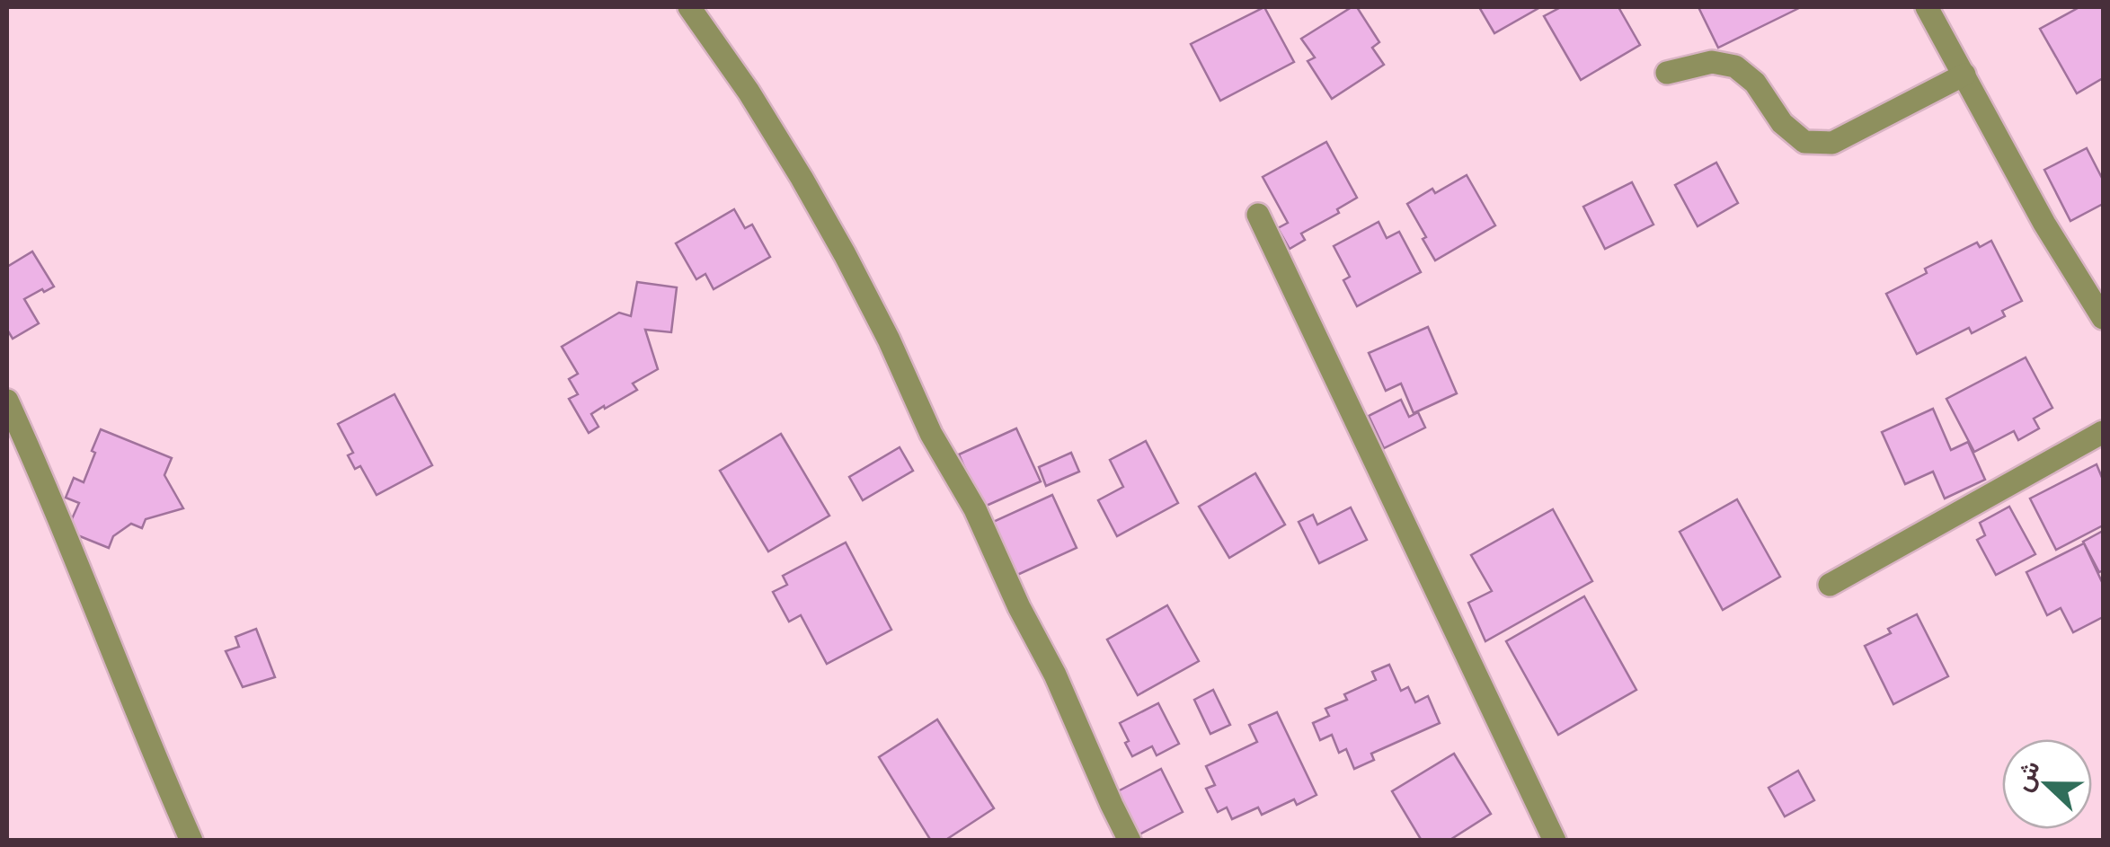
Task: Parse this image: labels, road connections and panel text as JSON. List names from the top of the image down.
{
  "north": "left"
}
